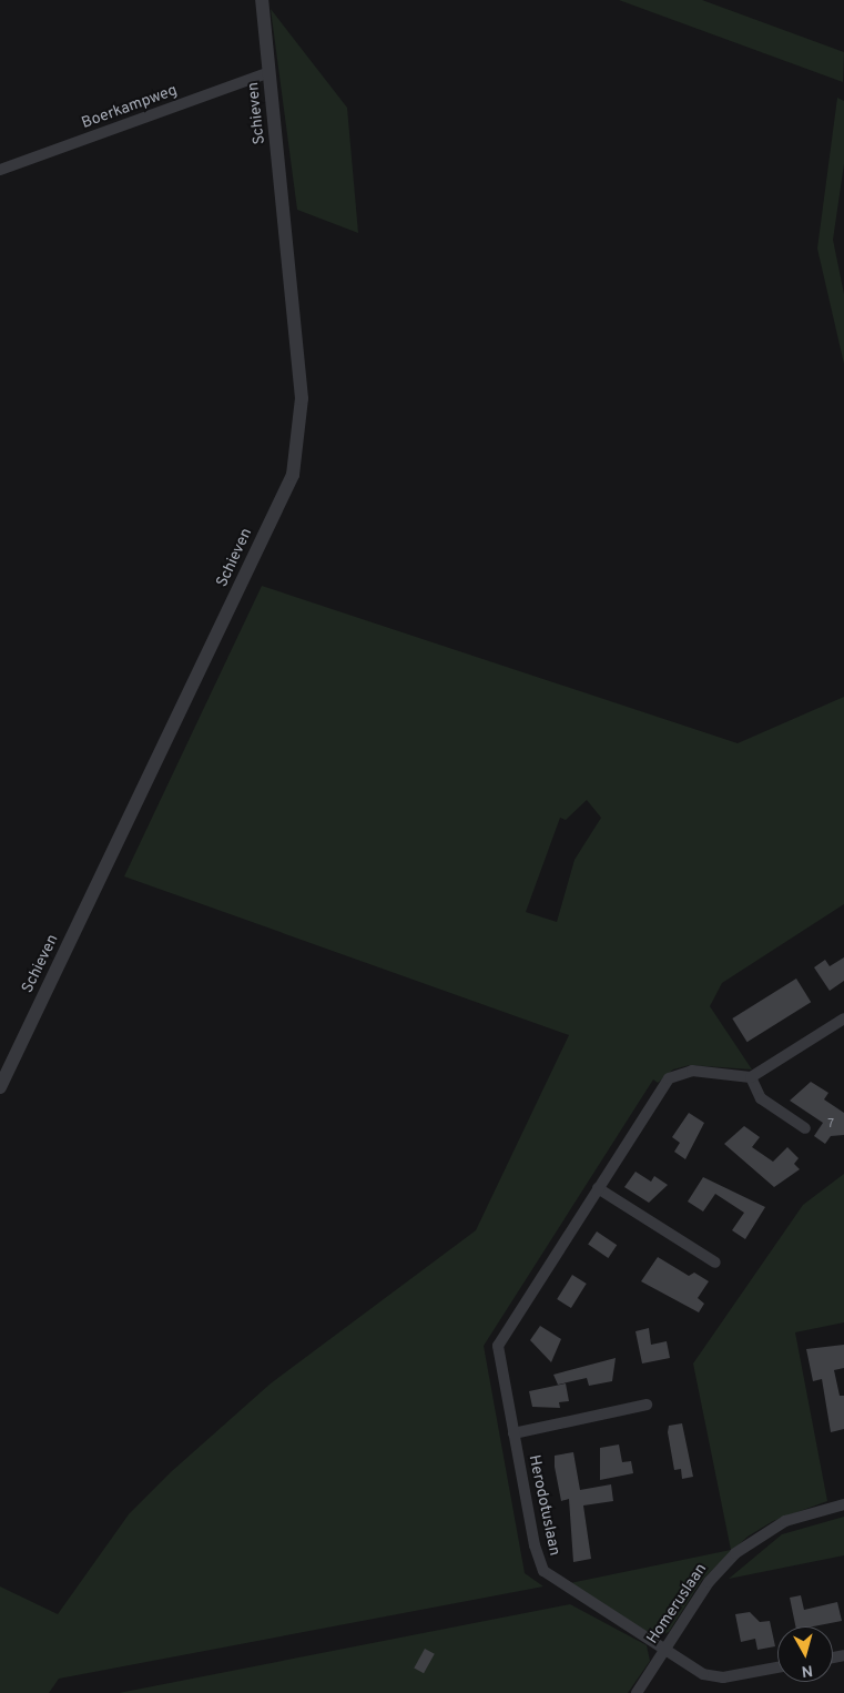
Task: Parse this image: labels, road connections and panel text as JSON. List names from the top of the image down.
{
  "streets": {
    "street": [
      "Boerkampweg",
      "Schieven",
      "Herodotuslaan",
      "Homeruslaan"
    ]
  },
  "crossings": [
    ["Boerkampweg", "Schieven"],
    ["Herodotuslaan", "Homeruslaan"]
  ],
  "house_numbers": ["7"],
  "north": "bottom"
}
